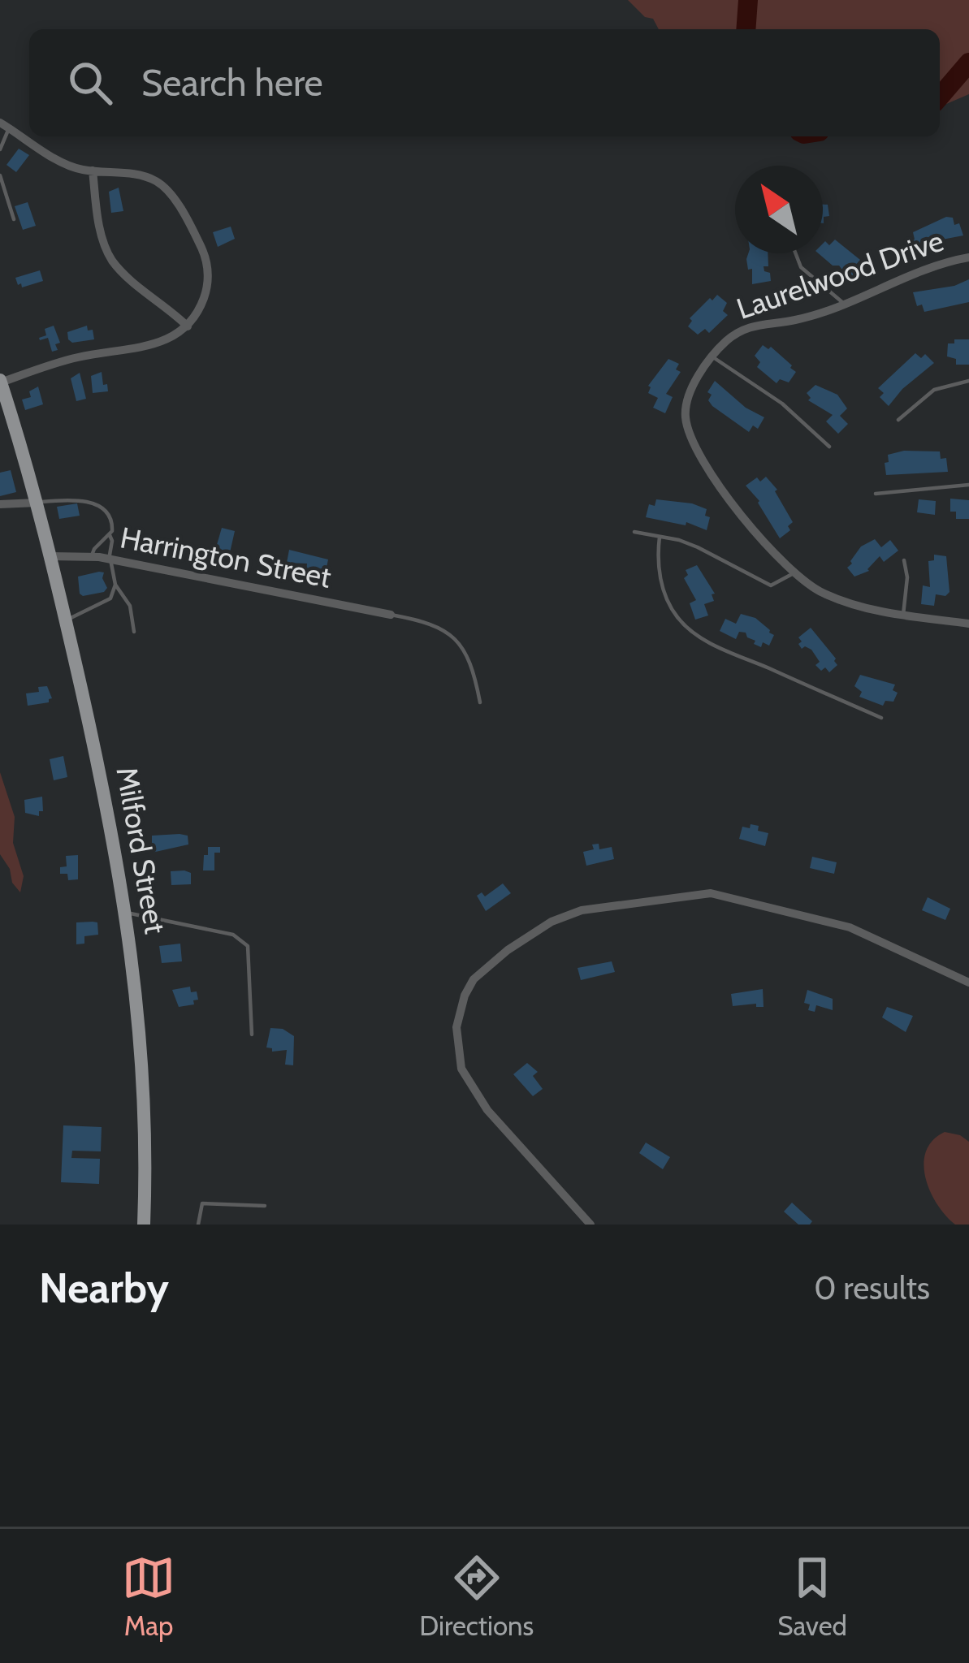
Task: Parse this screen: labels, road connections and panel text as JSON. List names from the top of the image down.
{
  "streets": {
    "main road": ["Milford Street"],
    "street": ["Laurelwood Drive", "Harrington Street"]
  },
  "crossings": [
    ["Harrington Street", "Milford Street"]
  ],
  "north": "top left",
  "page": {
    "search": "Search here",
    "heading": ["Nearby", "0 results"],
    "nav": ["Map", "Directions", "Saved"]
  }
}
